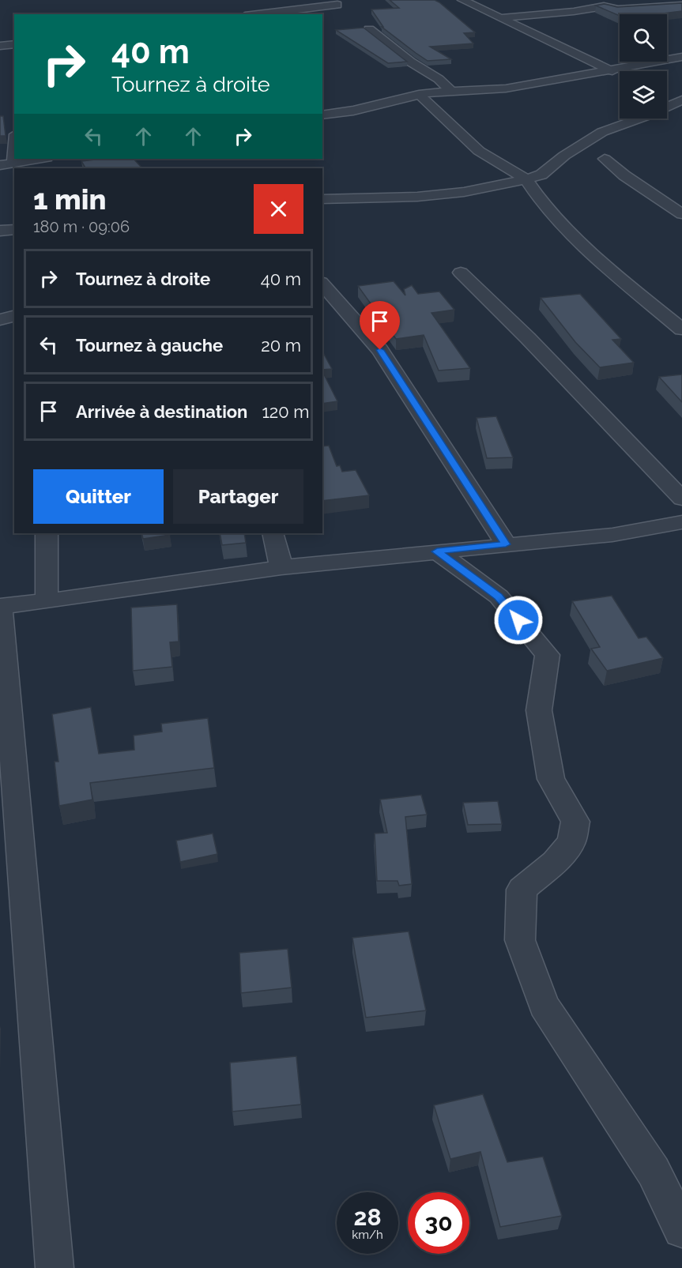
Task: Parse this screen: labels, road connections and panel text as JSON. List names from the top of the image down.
{
  "page": {
    "turn": ["40 m", "Tournez à droite"],
    "heading": ["1 min", "180 m · 09:06"],
    "list": [
      {
        "name": "Tournez à droite",
        "value": "40 m"
      },
      {
        "name": "Tournez à gauche",
        "value": "20 m"
      },
      {
        "name": "Arrivée à destination",
        "value": "120 m"
      }
    ],
    "buttons": ["Quitter", "Partager"],
    "speed": "28 km/h",
    "limit": "30"
  }
}
